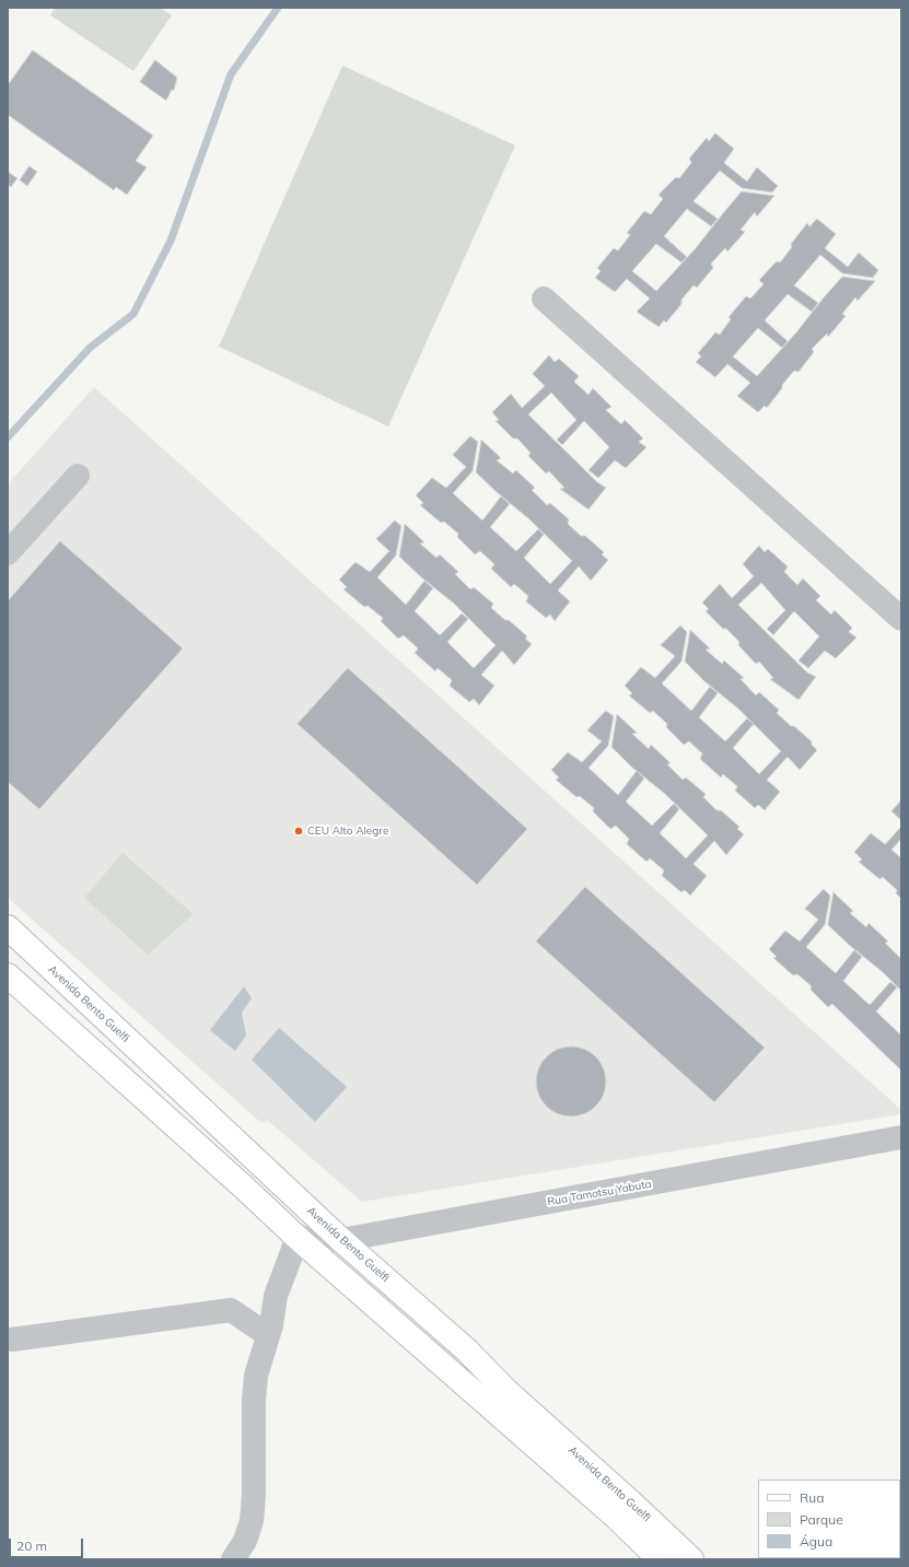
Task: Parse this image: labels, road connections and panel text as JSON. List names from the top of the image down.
{
  "streets": {
    "main road": ["Avenida Bento Guelfi"],
    "street": ["Rua Tamotsu Yabuta"]
  },
  "crossings": [
    ["Avenida Bento Guelfi", "Rua Tamotsu Yabuta"]
  ],
  "places": ["CEU Alto Alegre"],
  "legend": ["Rua", "Parque", "Água"],
  "scale_bar": "20 m"
}
